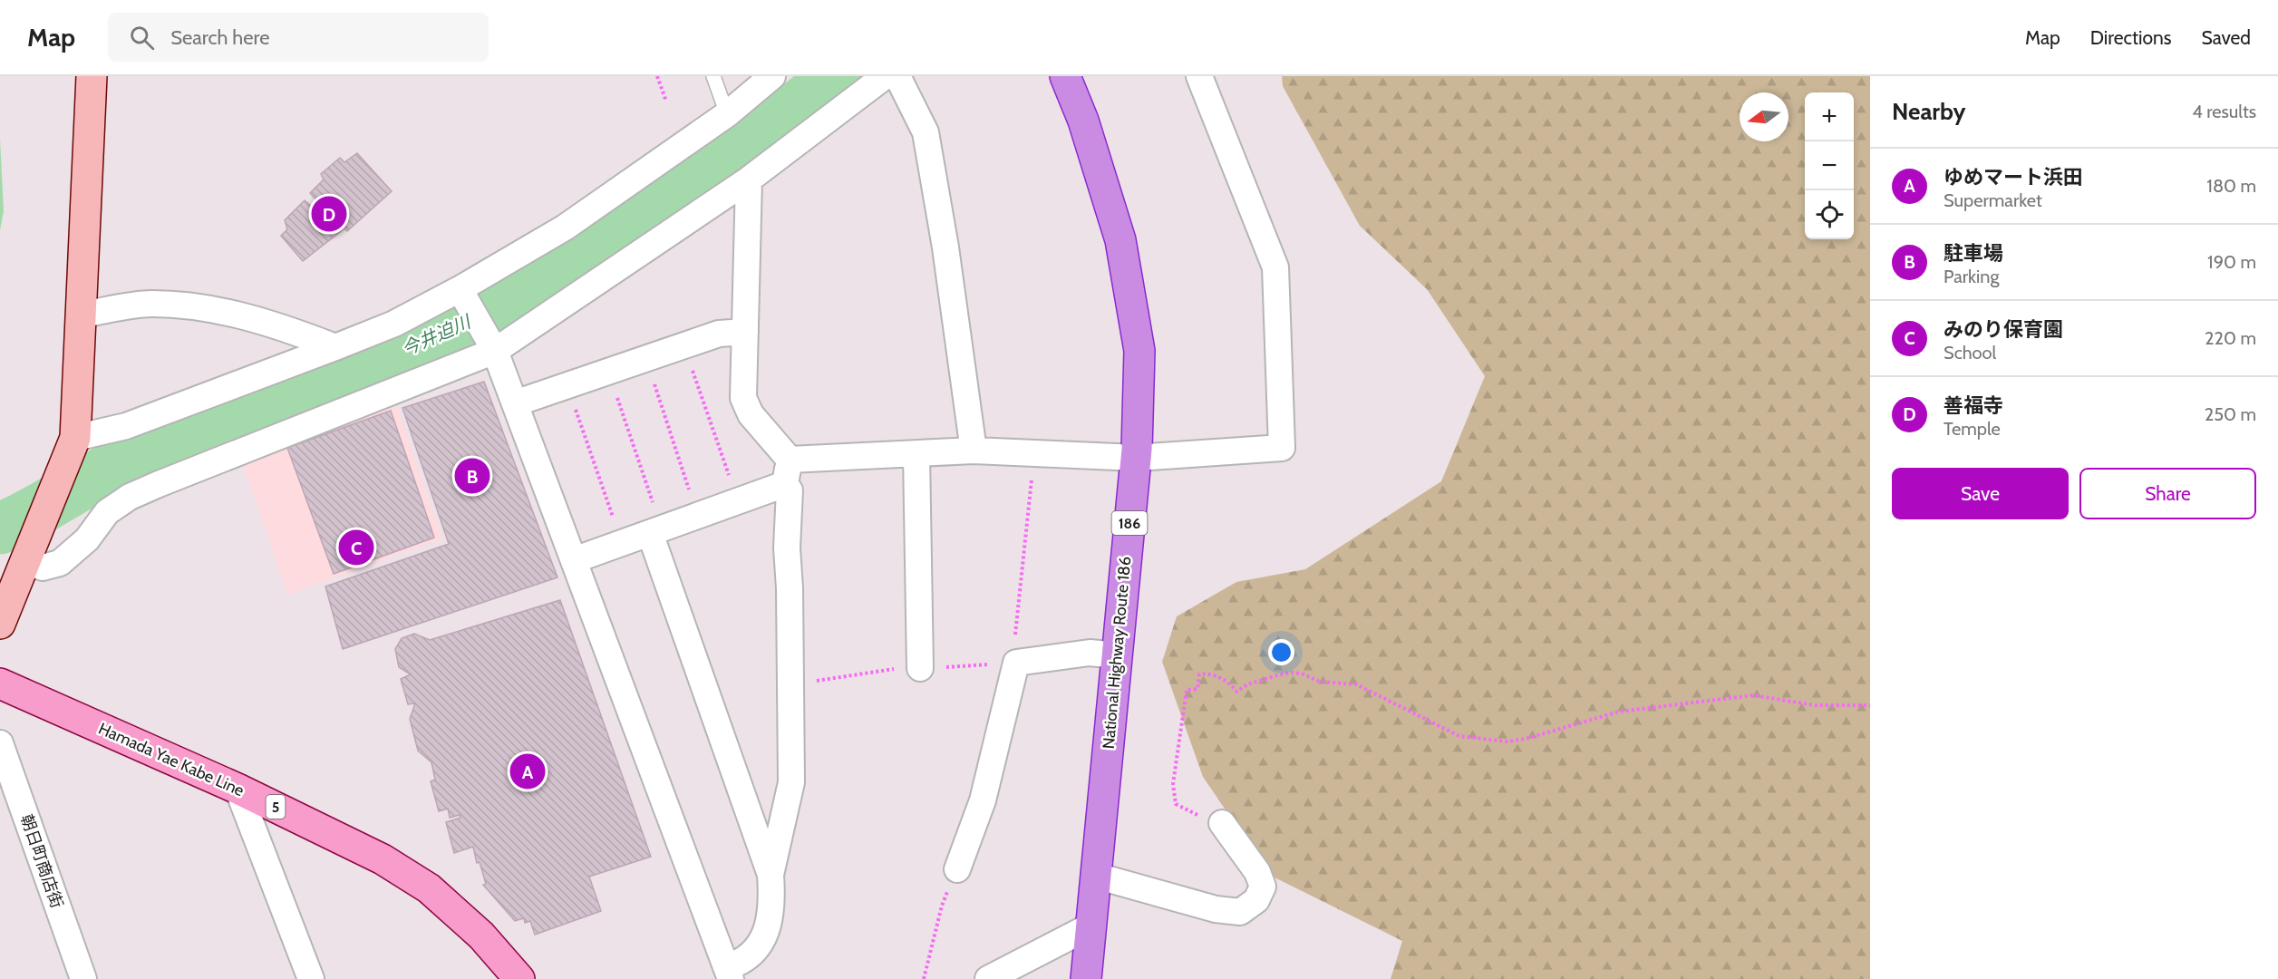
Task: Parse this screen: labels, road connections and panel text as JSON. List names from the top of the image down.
{
  "streets": {
    "highway": ["186", "National Highway Route 186"],
    "main road": ["Hamada Yae Kabe Line", "5"],
    "street": ["朝日町商店街"]
  },
  "water": ["今井迫川"],
  "north": "left",
  "page": {
    "header": "Map",
    "search": "Search here",
    "nav": ["Map", "Directions", "Saved"],
    "heading": ["Nearby", "4 results"],
    "map_buttons": ["+", "−"],
    "list": [
      {
        "mark": "A",
        "name": "ゆめマート浜田",
        "note": "Supermarket",
        "value": "180 m"
      },
      {
        "mark": "B",
        "name": "駐車場",
        "note": "Parking",
        "value": "190 m"
      },
      {
        "mark": "C",
        "name": "みのり保育園",
        "note": "School",
        "value": "220 m"
      },
      {
        "mark": "D",
        "name": "善福寺",
        "note": "Temple",
        "value": "250 m"
      }
    ],
    "pins": [
      "D",
      "B",
      "C",
      "A"
    ],
    "buttons": ["Save", "Share"]
  }
}
